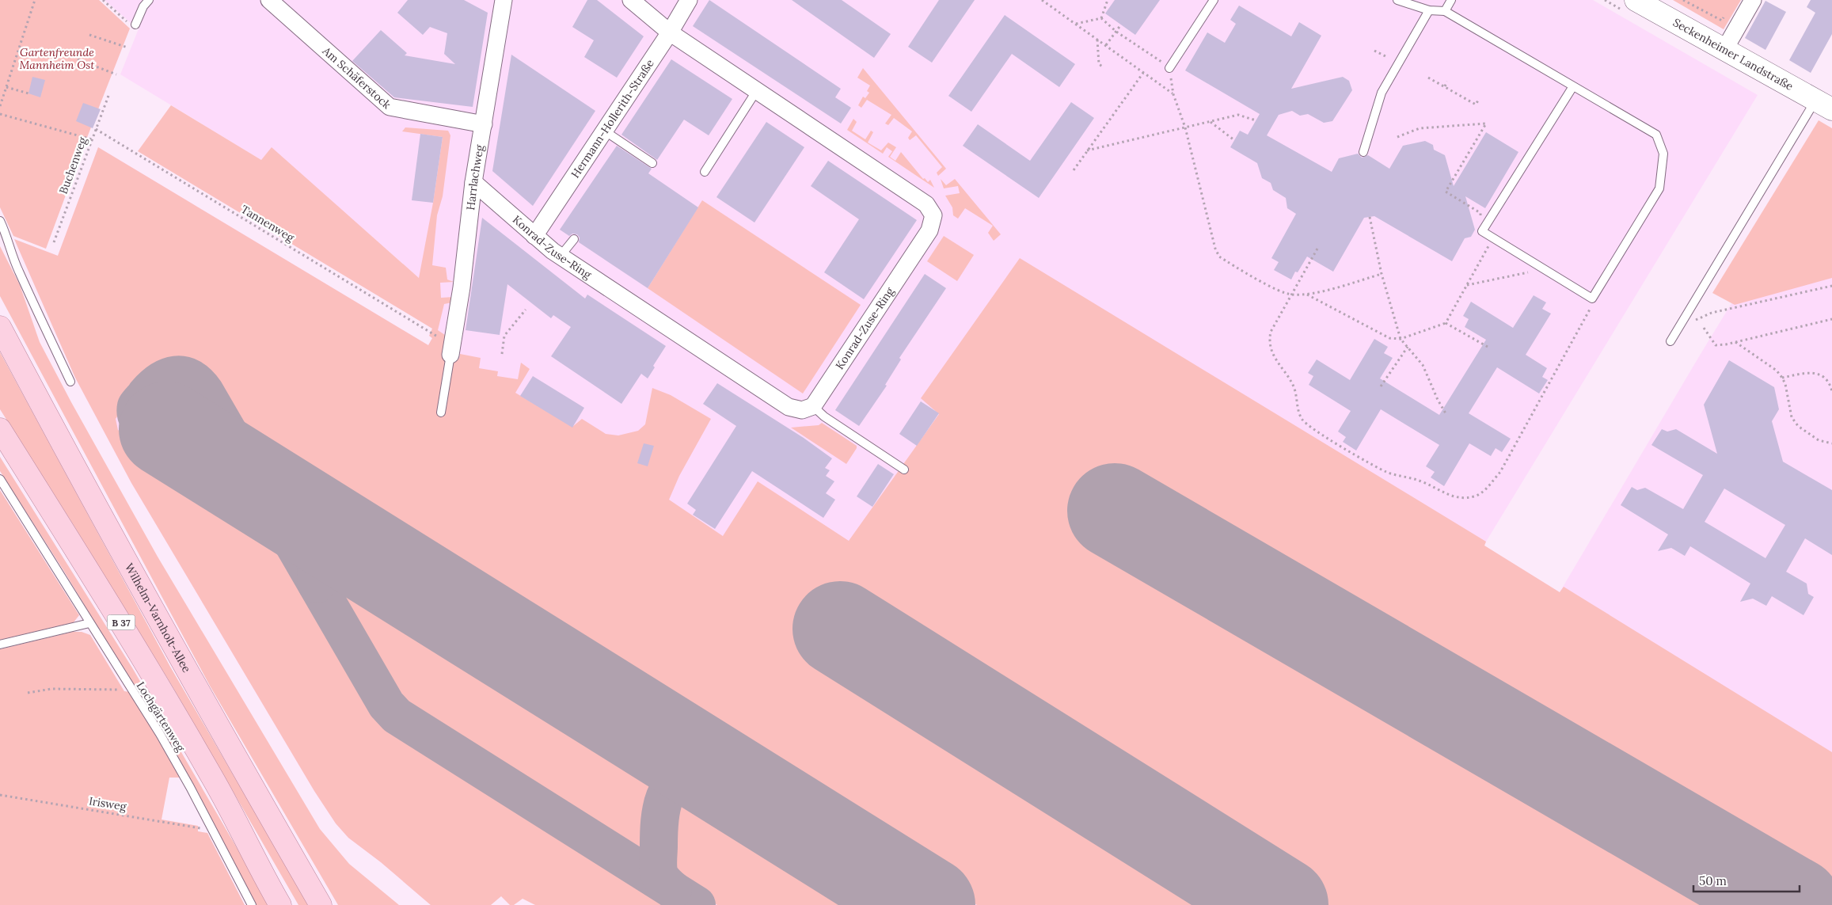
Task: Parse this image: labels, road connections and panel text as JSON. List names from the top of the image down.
{
  "streets": {
    "main road": ["Seckenheimer Landstraße", "Wilhelm-Varnholt-Allee", "B 37"],
    "street": [
      "Am Schäferstock",
      "Hermann-Hollerith-Straße",
      "Harrlachweg",
      "Konrad-Zuse-Ring"
    ],
    "lane": ["Lochgärtenweg"],
    "path": ["Buchenweg", "Tannenweg", "Irisweg"]
  },
  "crossings": [
    ["Am Schäferstock", "Harrlachweg"],
    ["Hermann-Hollerith-Straße", "Konrad-Zuse-Ring"],
    ["Buchenweg", "Tannenweg"],
    ["Harrlachweg", "Konrad-Zuse-Ring"],
    ["Lochgärtenweg", "Irisweg"]
  ],
  "parks": ["Gartenfreunde Mannheim Ost"],
  "scale_bar": "50 m"
}
